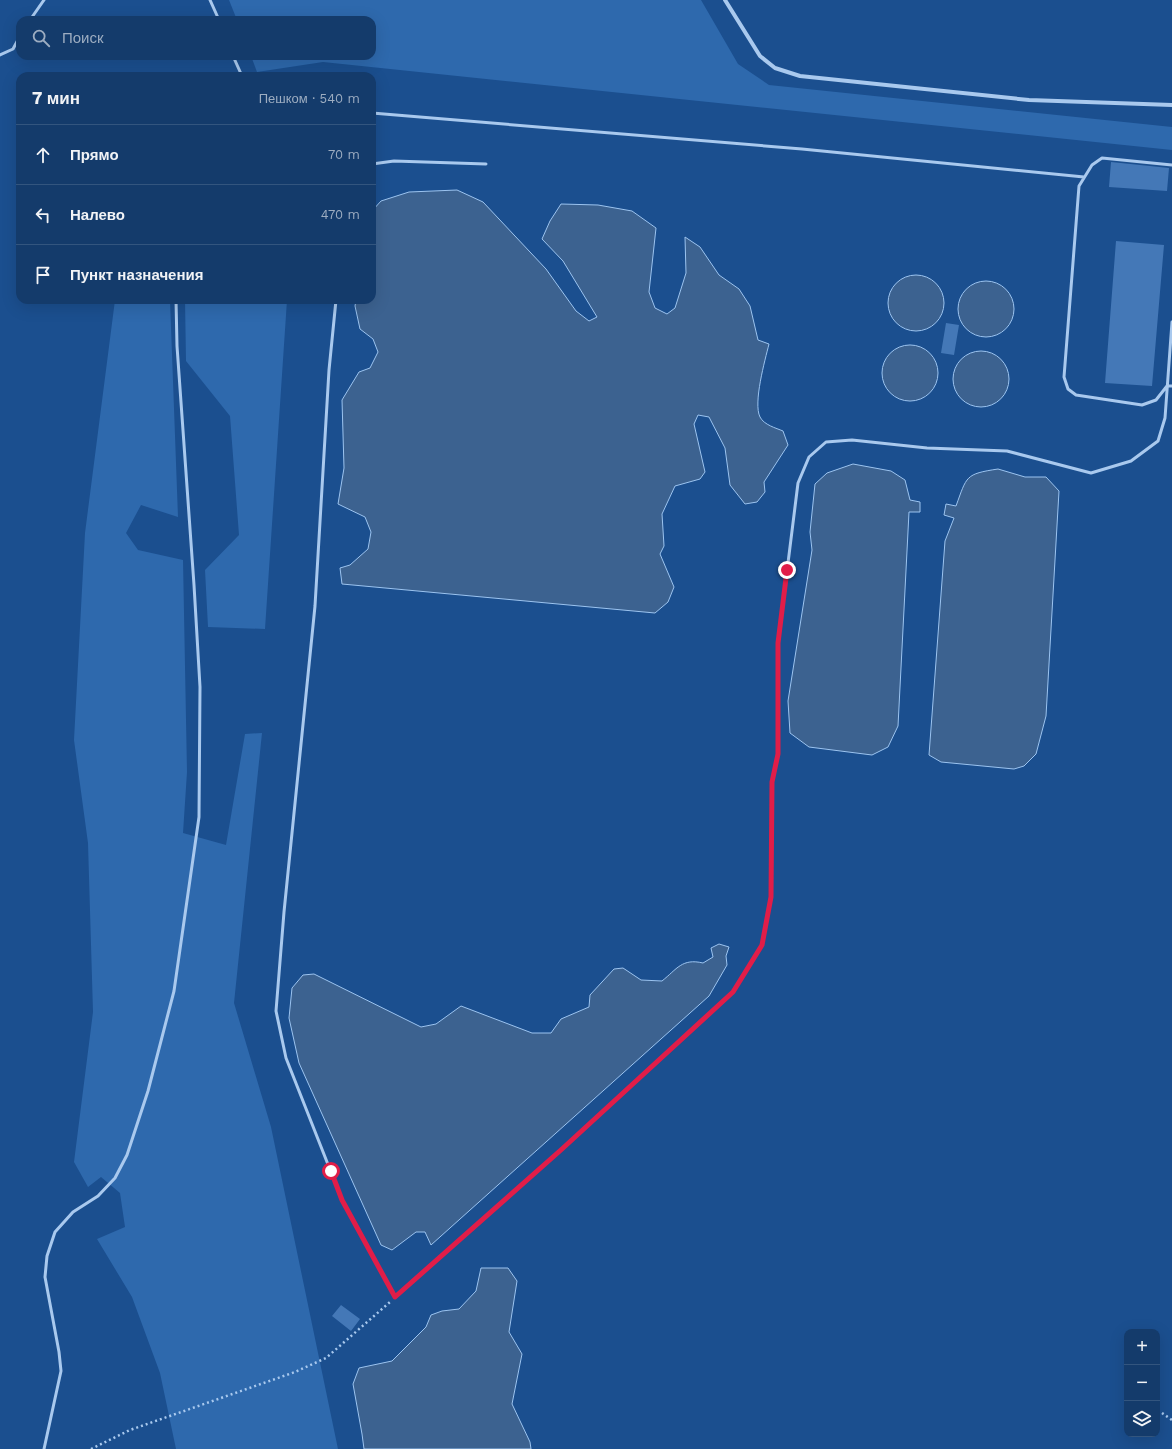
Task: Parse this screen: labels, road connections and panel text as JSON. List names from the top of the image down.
{
  "page": {
    "search": "Поиск",
    "heading": ["7 мин", "Пешком · 540 m"],
    "list": [
      ["Прямо", "70 m"],
      ["Налево", "470 m"],
      "Пункт назначения"
    ],
    "map_buttons": ["+", "−"]
  }
}
